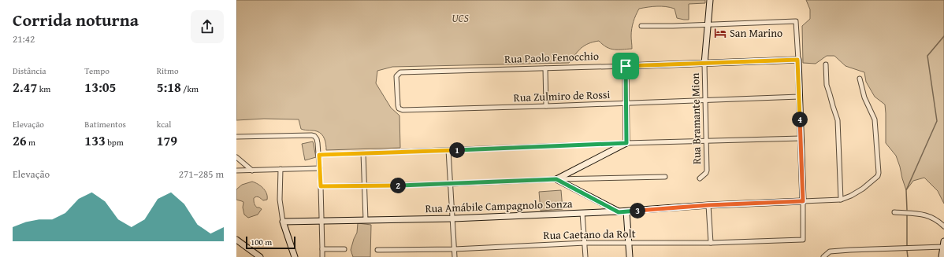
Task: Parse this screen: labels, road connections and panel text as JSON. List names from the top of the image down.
{
  "streets": {
    "street": [
      "Rua Paolo Fenocchio",
      "Rua Zulmiro de Rossi",
      "Rua Bramante Mion",
      "Rua Amábile Campagnolo Sonza",
      "Rua Caetano da Rolt"
    ]
  },
  "crossings": [
    ["Rua Paolo Fenocchio", "Rua Zulmiro de Rossi"],
    ["Rua Paolo Fenocchio", "Rua Bramante Mion"],
    ["Rua Zulmiro de Rossi", "Rua Bramante Mion"],
    ["Rua Amábile Campagnolo Sonza", "Rua Caetano da Rolt"]
  ],
  "parks": ["UCS"],
  "places": {
    "hotel": ["San Marino"]
  },
  "scale_bar": "100 m",
  "page": {
    "heading": ["Corrida noturna", "21:42"],
    "stats": [
      ["Distância", "2.47 km"],
      ["Tempo", "13:05"],
      ["Ritmo", "5:18 /km"],
      ["Elevação", "26 m"],
      ["Batimentos", "133 bpm"],
      ["kcal", "179"]
    ],
    "pins": [
      "4",
      "1",
      "2",
      "3"
    ],
    "chart": ["Elevação", "271–285 m"],
    "scale": "100 m"
  }
}
